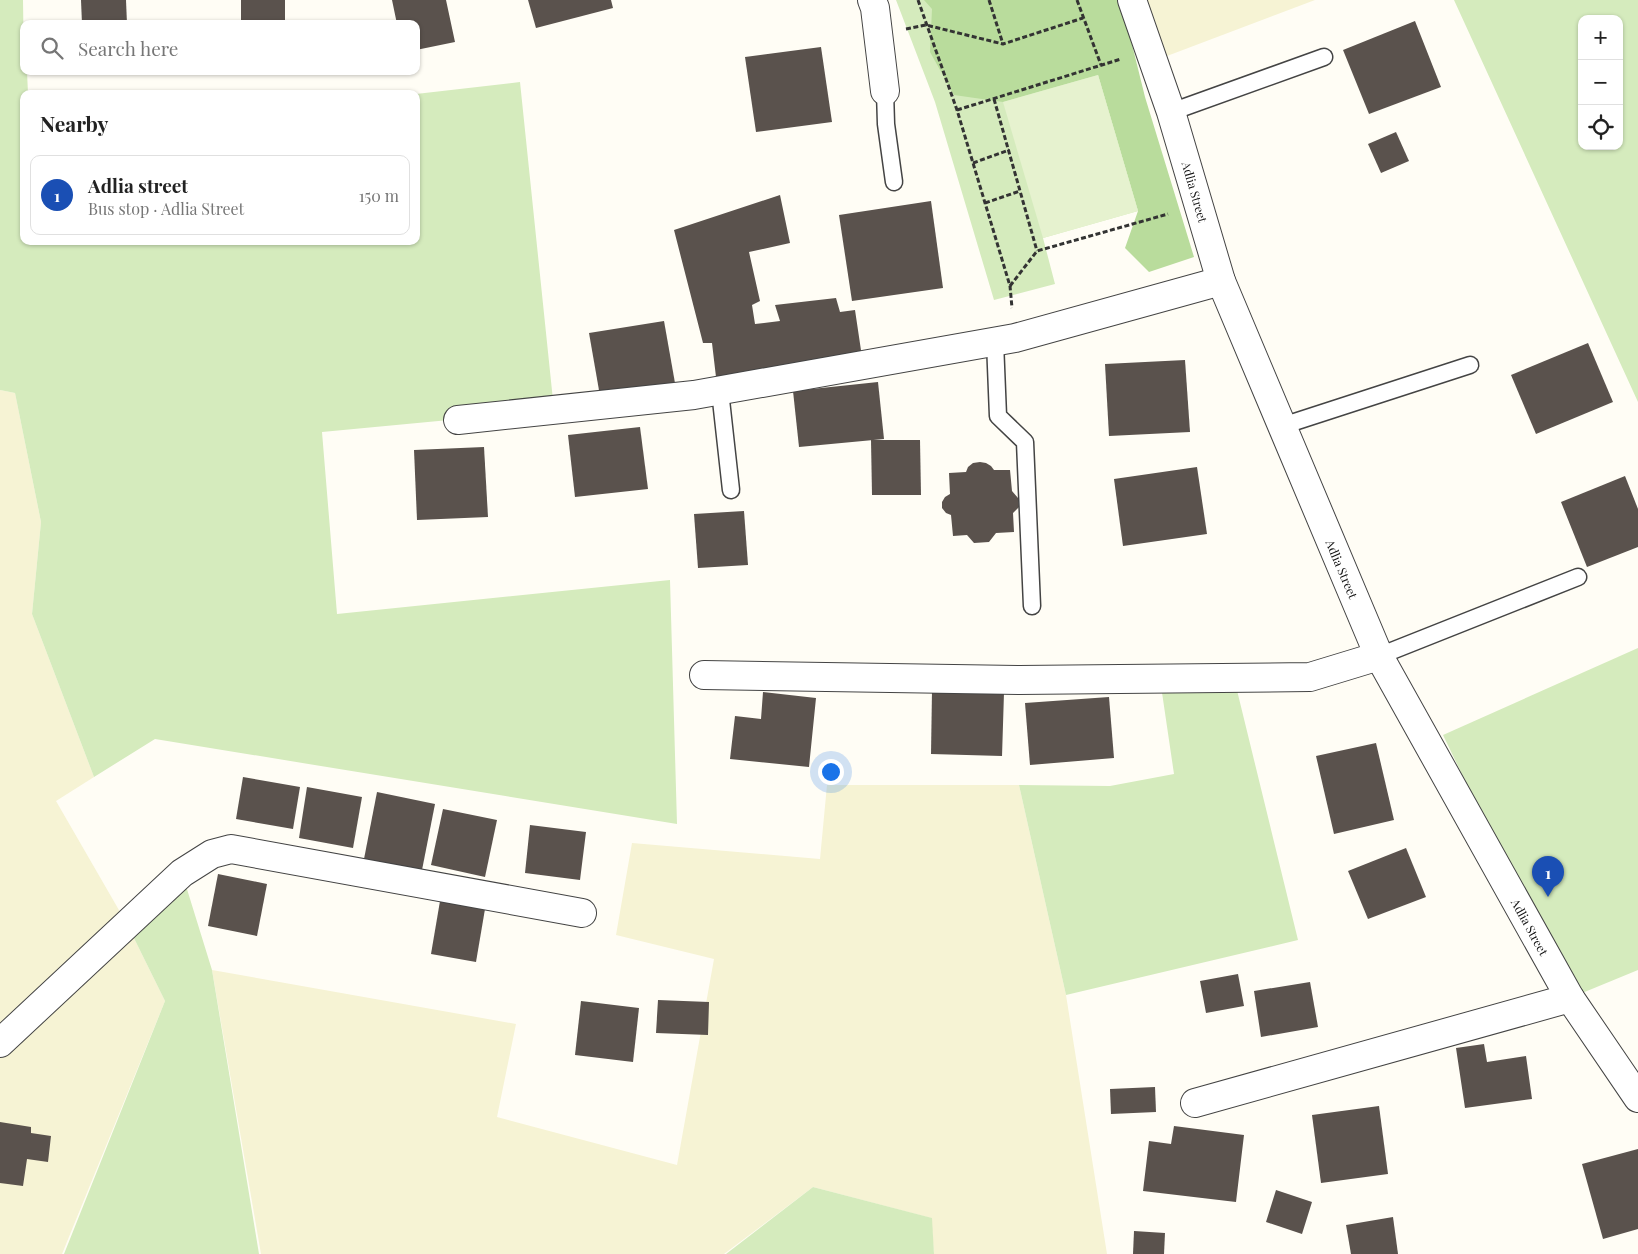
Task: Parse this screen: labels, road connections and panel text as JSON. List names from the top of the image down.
{
  "streets": {
    "street": ["Adlia Street"]
  },
  "page": {
    "map_buttons": ["+", "−"],
    "search": "Search here",
    "heading": "Nearby",
    "list": [
      {
        "mark": "1",
        "name": "Adlia street",
        "note": "Bus stop · Adlia Street",
        "value": "150 m"
      }
    ],
    "pins": "1"
  }
}
